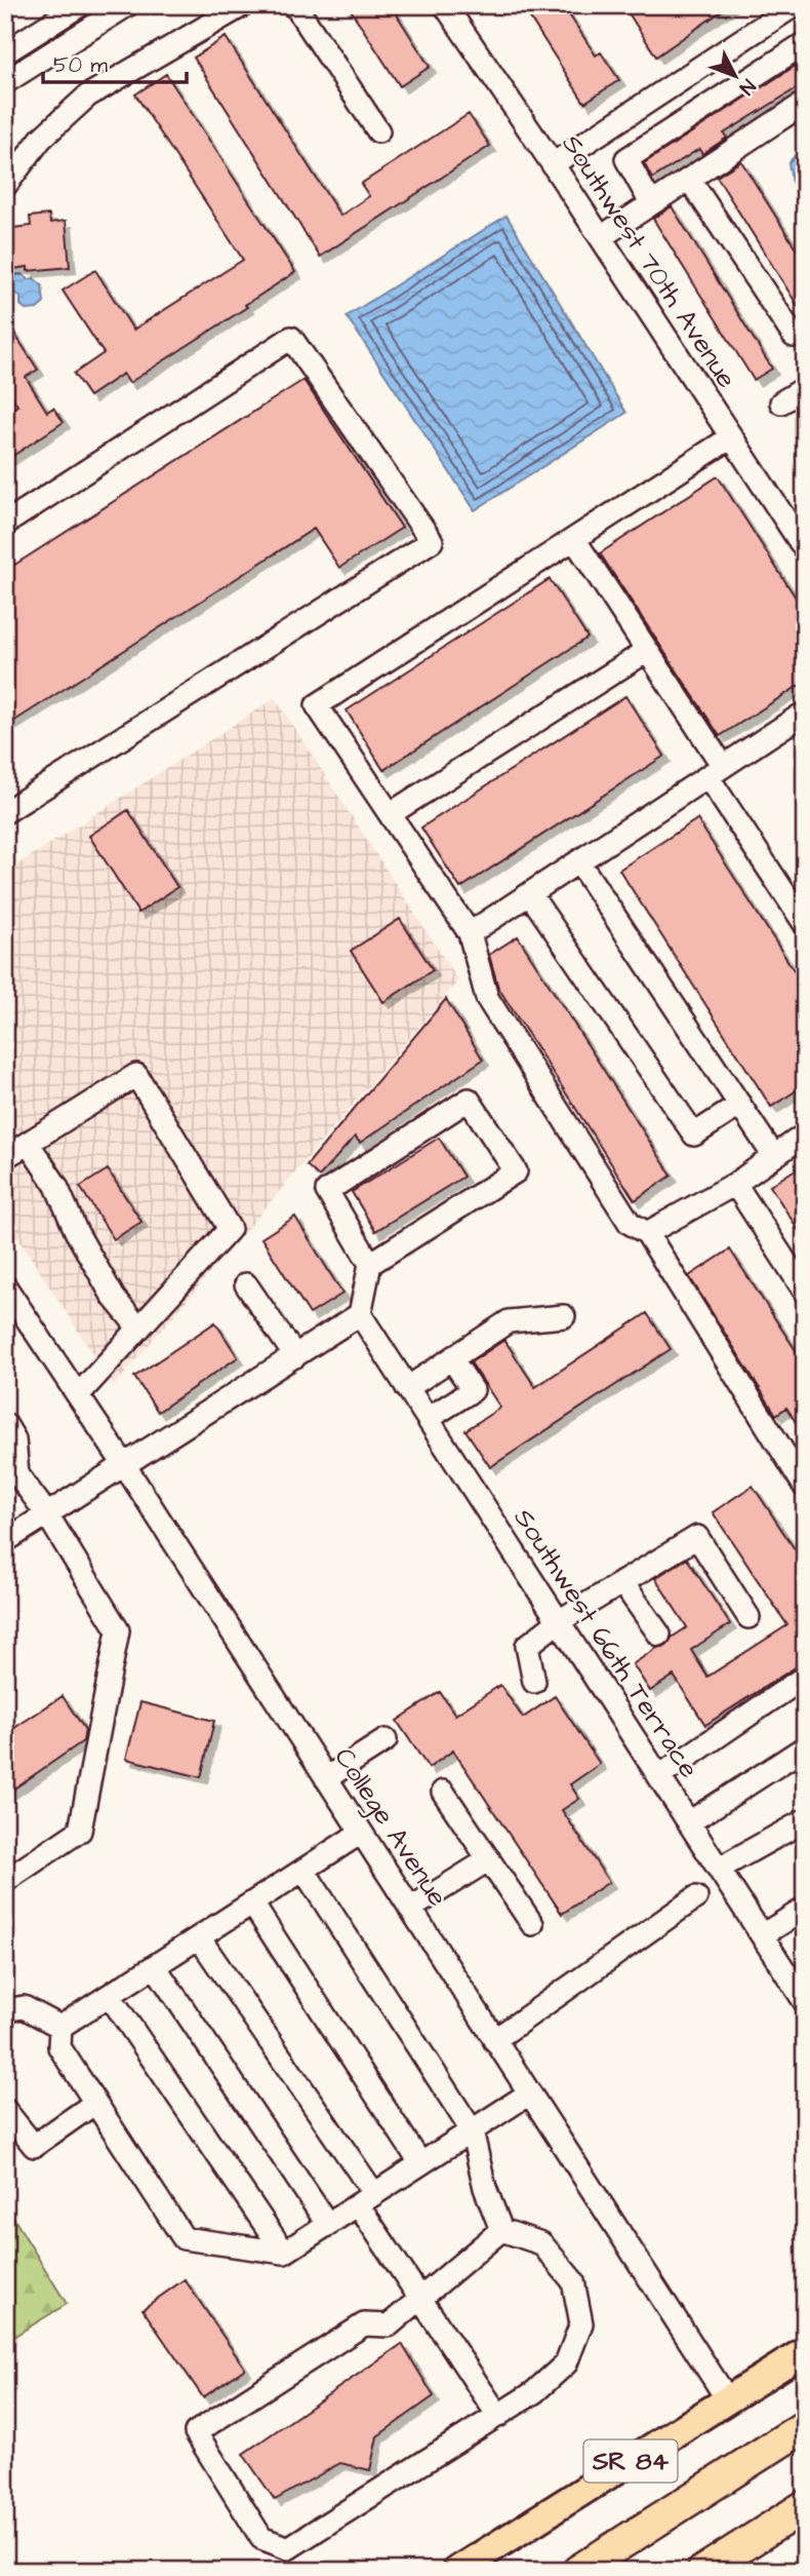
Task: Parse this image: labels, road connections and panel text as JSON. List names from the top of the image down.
{
  "streets": {
    "main road": ["SR 84"],
    "street": ["Southwest 70th Avenue", "Southwest 66th Terrace", "College Avenue"]
  },
  "crossings": [
    ["College Avenue", "SR 84"]
  ],
  "scale_bar": "50 m",
  "north": "bottom right"
}
